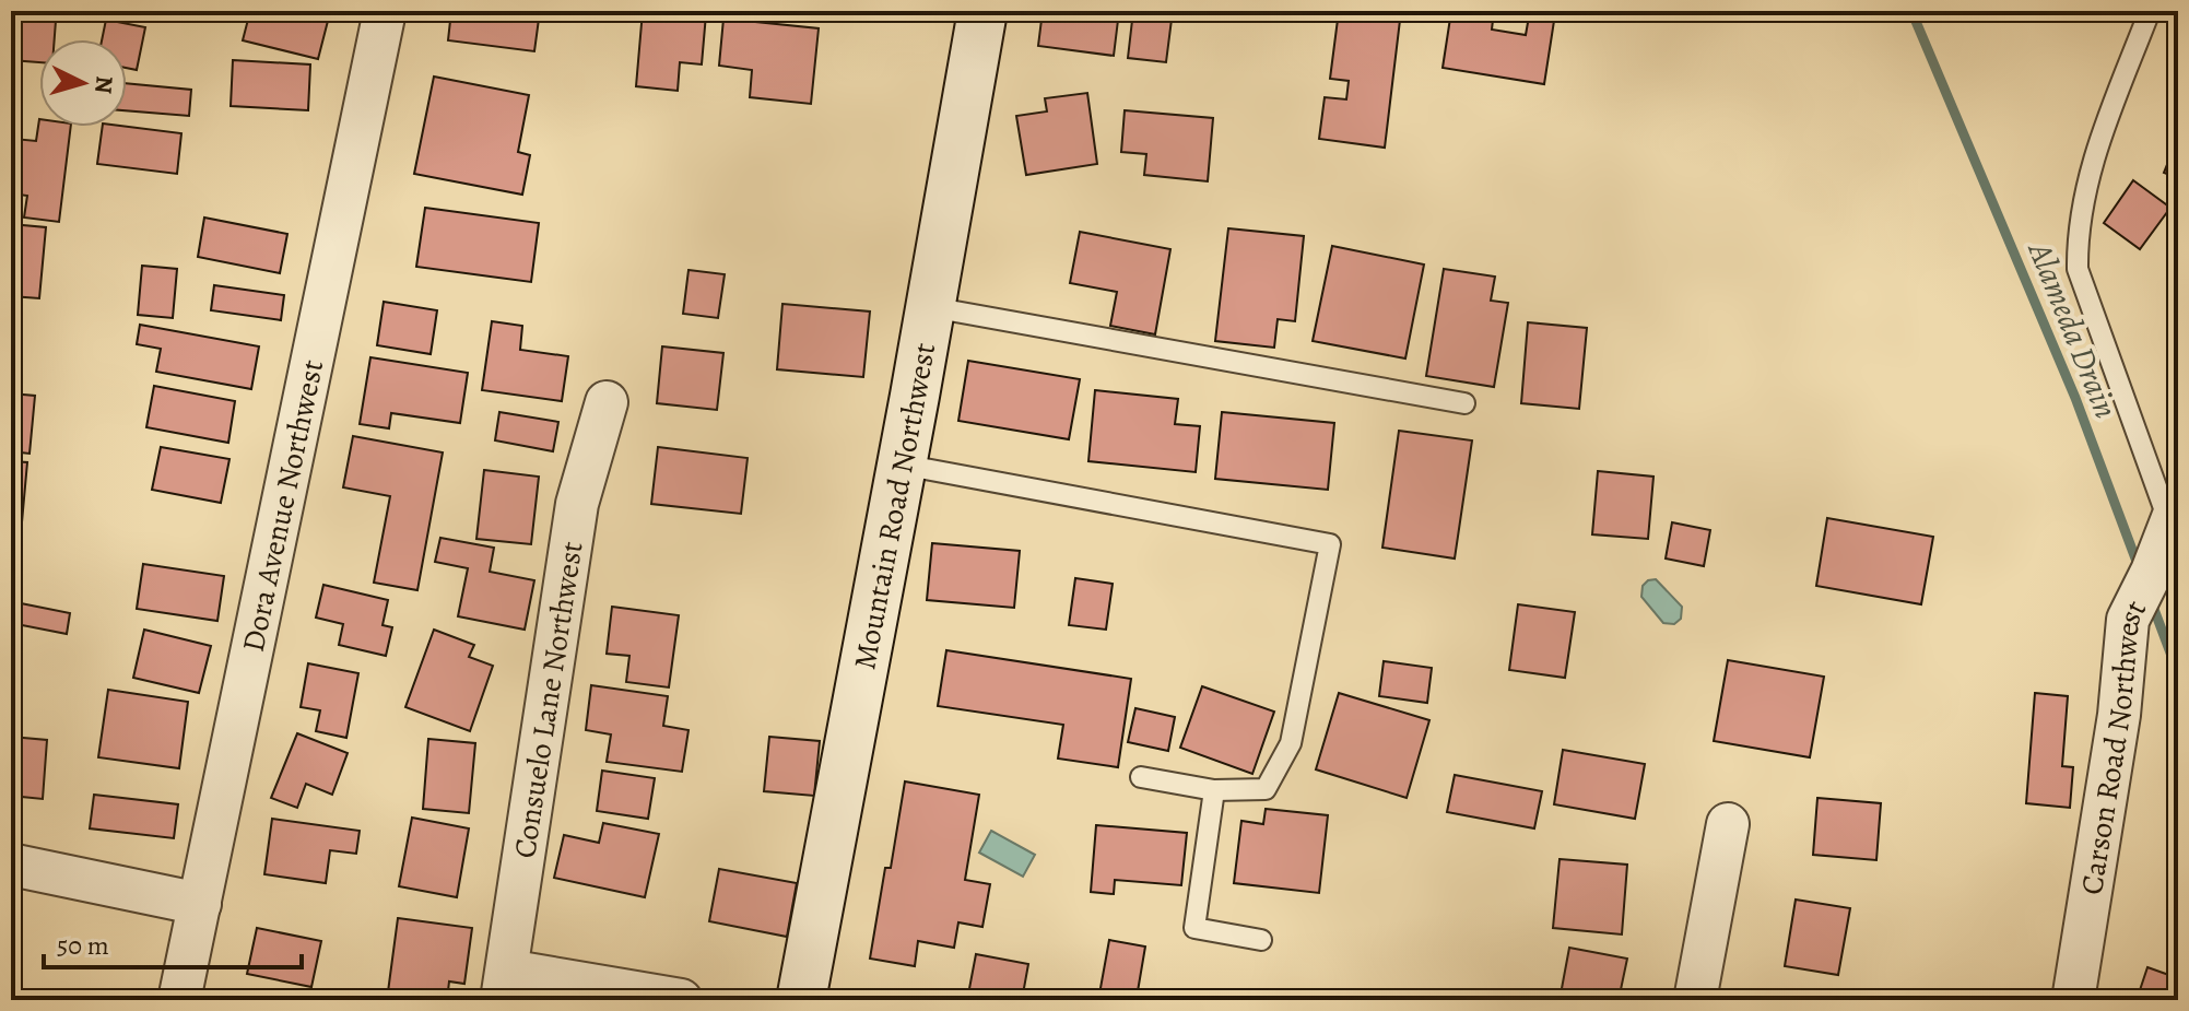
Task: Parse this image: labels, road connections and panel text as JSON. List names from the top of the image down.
{
  "streets": {
    "street": [
      "Dora Avenue Northwest",
      "Mountain Road Northwest",
      "Consuelo Lane Northwest",
      "Carson Road Northwest"
    ]
  },
  "water": ["Alameda Drain"],
  "scale_bar": "50 m",
  "north": "right"
}
